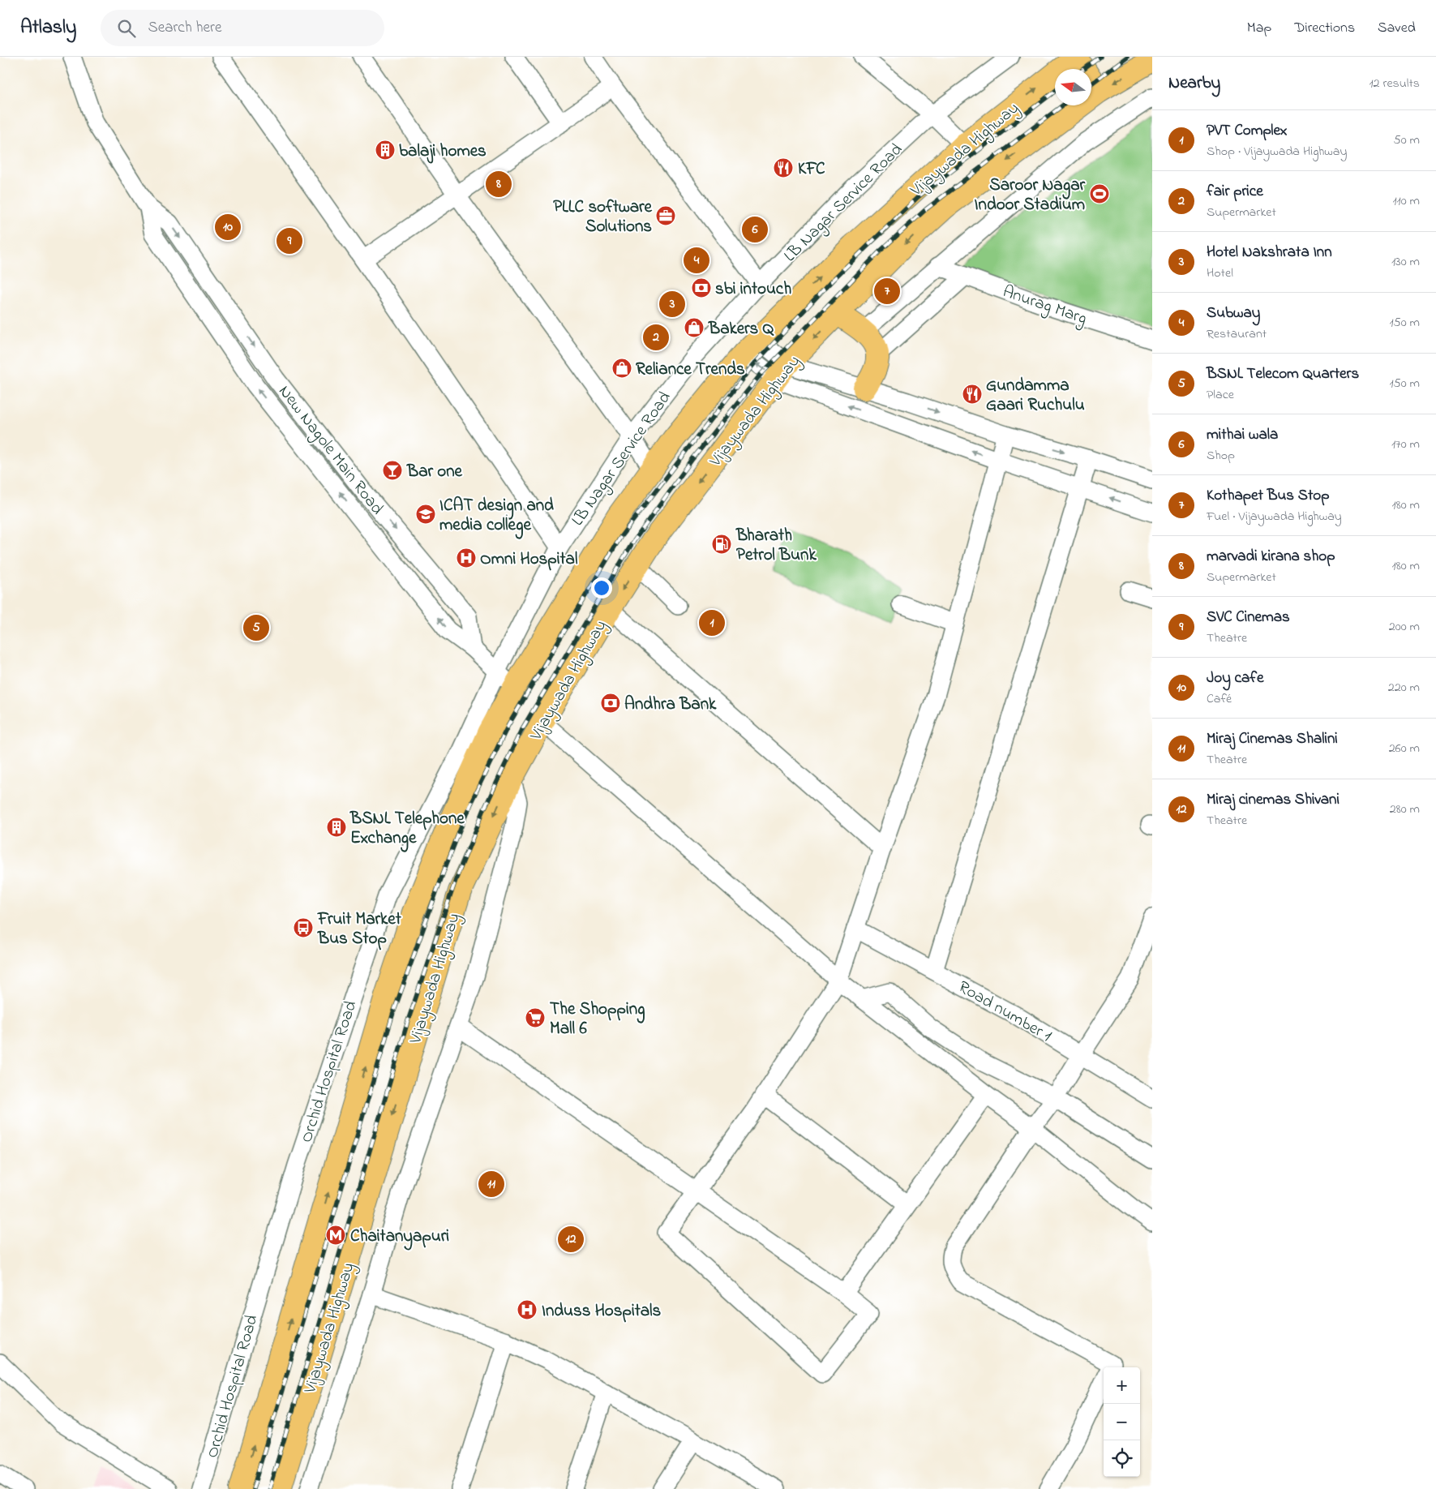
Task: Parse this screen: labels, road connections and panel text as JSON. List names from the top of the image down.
{
  "streets": {
    "highway": ["Vijaywada Highway"],
    "street": [
      "LB Nagar Service Road",
      "Anurag Marg",
      "New Nagole Main Road",
      "Road number 1",
      "Orchid Hospital Road"
    ]
  },
  "crossings": [
    ["LB Nagar Service Road", "Orchid Hospital Road"]
  ],
  "places": {
    "building": ["balaji homes", "BSNL Telephone Exchange"],
    "restaurant": ["KFC", "Gundamma Gaari Ruchulu"],
    "sports": ["Saroor Nagar Indoor Stadium"],
    "office": ["PLLC software Solutions"],
    "bank": ["sbi intouch", "Andhra Bank"],
    "shop": ["Bakers Q", "Reliance Trends"],
    "bar": ["Bar one"],
    "school or university": ["ICAT design and media college"],
    "fuel station": ["Bharath Petrol Bunk"],
    "hospital": ["Omni Hospital", "Induss Hospitals"],
    "bus stop": ["Fruit Market Bus Stop"],
    "supermarket": ["The Shopping Mall 6"],
    "metro station": ["Chaitanyapuri"]
  },
  "north": "left",
  "page": {
    "header": "Atlasly",
    "search": "Search here",
    "nav": ["Map", "Directions", "Saved"],
    "heading": ["Nearby", "12 results"],
    "list": [
      {
        "mark": "1",
        "name": "PVT Complex",
        "note": "Shop · Vijaywada Highway",
        "value": "50 m"
      },
      {
        "mark": "2",
        "name": "fair price",
        "note": "Supermarket",
        "value": "110 m"
      },
      {
        "mark": "3",
        "name": "Hotel Nakshrata Inn",
        "note": "Hotel",
        "value": "130 m"
      },
      {
        "mark": "4",
        "name": "Subway",
        "note": "Restaurant",
        "value": "150 m"
      },
      {
        "mark": "5",
        "name": "BSNL Telecom Quarters",
        "note": "Place",
        "value": "150 m"
      },
      {
        "mark": "6",
        "name": "mithai wala",
        "note": "Shop",
        "value": "170 m"
      },
      {
        "mark": "7",
        "name": "Kothapet Bus Stop",
        "note": "Fuel · Vijaywada Highway",
        "value": "180 m"
      },
      {
        "mark": "8",
        "name": "marvadi kirana shop",
        "note": "Supermarket",
        "value": "180 m"
      },
      {
        "mark": "9",
        "name": "SVC Cinemas",
        "note": "Theatre",
        "value": "200 m"
      },
      {
        "mark": "10",
        "name": "Joy cafe",
        "note": "Café",
        "value": "220 m"
      },
      {
        "mark": "11",
        "name": "Miraj Cinemas Shalini",
        "note": "Theatre",
        "value": "260 m"
      },
      {
        "mark": "12",
        "name": "Miraj cinemas Shivani",
        "note": "Theatre",
        "value": "280 m"
      }
    ],
    "pins": [
      "8",
      "10",
      "6",
      "9",
      "4",
      "7",
      "3",
      "2",
      "1",
      "5",
      "11",
      "12"
    ],
    "map_buttons": ["+", "−"]
  }
}
